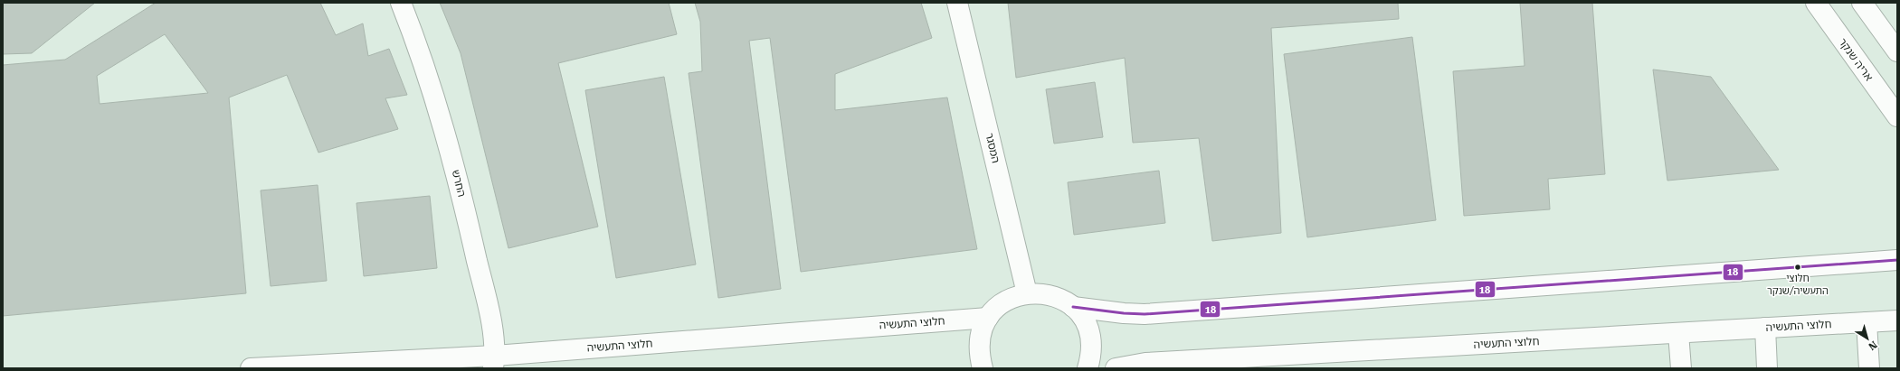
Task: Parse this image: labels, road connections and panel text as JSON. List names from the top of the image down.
{
  "streets": {
    "street": [
      "אריה שנקר",
      "המסגר",
      "החרש",
      "חלוצי התעשיה"
    ]
  },
  "crossings": [
    ["החרש", "חלוצי התעשיה"]
  ],
  "places": ["חלוצי התעשיה/שנקר"],
  "lines": ["transit line 18"],
  "north": "bottom right"
}
